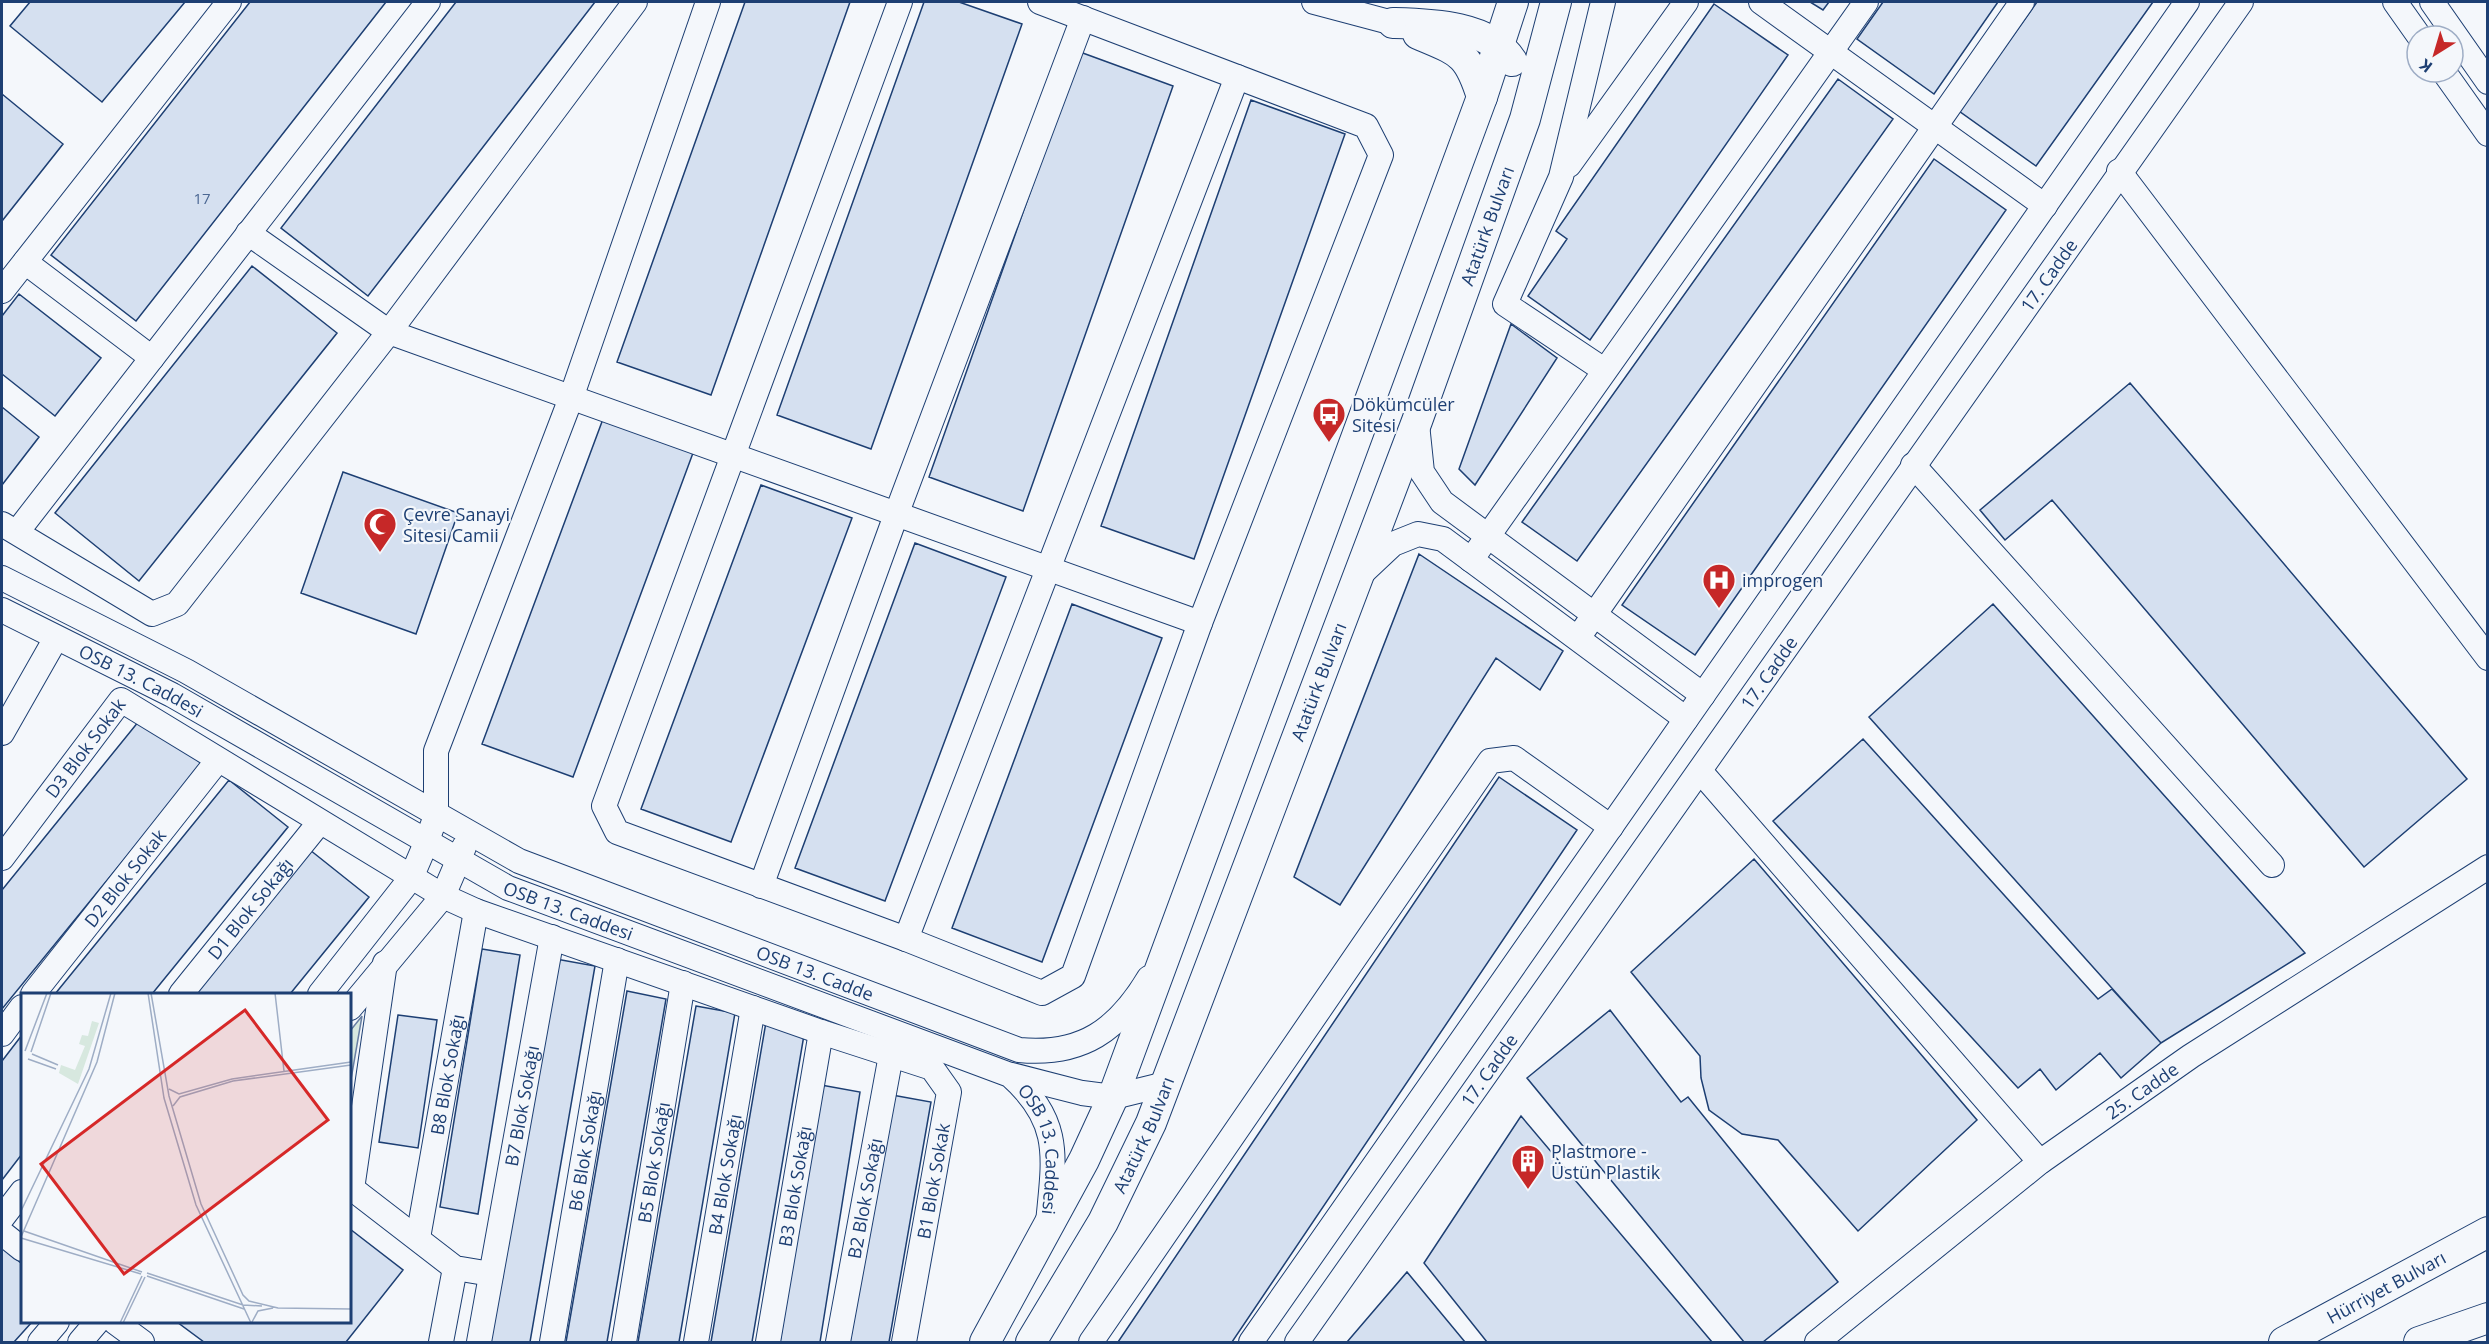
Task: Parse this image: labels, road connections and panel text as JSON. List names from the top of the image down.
{
  "streets": {
    "main road": ["Atatürk Bulvarı", "Hürriyet Bulvarı"],
    "street": [
      "17. Cadde",
      "OSB 13. Caddesi",
      "D3 Blok Sokak",
      "D2 Blok Sokak",
      "D1 Blok Sokağı",
      "OSB 13. Cadde",
      "B8 Blok Sokağı",
      "25. Cadde",
      "B7 Blok Sokağı",
      "B6 Blok Sokağı",
      "B5 Blok Sokağı",
      "B4 Blok Sokağı",
      "B1 Blok Sokak",
      "B3 Blok Sokağı",
      "B2 Blok Sokağı"
    ]
  },
  "crossings": [
    ["OSB 13. Caddesi", "OSB 13. Cadde"],
    ["D3 Blok Sokak", "D2 Blok Sokak"],
    ["D3 Blok Sokak", "B1 Blok Sokak"],
    ["D2 Blok Sokak", "B1 Blok Sokak"],
    ["D1 Blok Sokağı", "B1 Blok Sokak"],
    ["B8 Blok Sokağı", "B1 Blok Sokak"],
    ["B7 Blok Sokağı", "B1 Blok Sokak"],
    ["B6 Blok Sokağı", "B1 Blok Sokak"],
    ["B5 Blok Sokağı", "B1 Blok Sokak"],
    ["B4 Blok Sokağı", "B1 Blok Sokak"],
    ["B1 Blok Sokak", "B3 Blok Sokağı"],
    ["B1 Blok Sokak", "B2 Blok Sokağı"]
  ],
  "places": {
    "bus stop": ["Dökümcüler Sitesi"],
    "mosque": ["Çevre Sanayi Sitesi Camii"],
    "hospital": ["improgen"],
    "building": ["Plastmore - Üstün Plastik"]
  },
  "house_numbers": ["17"],
  "north": "bottom left"
}
